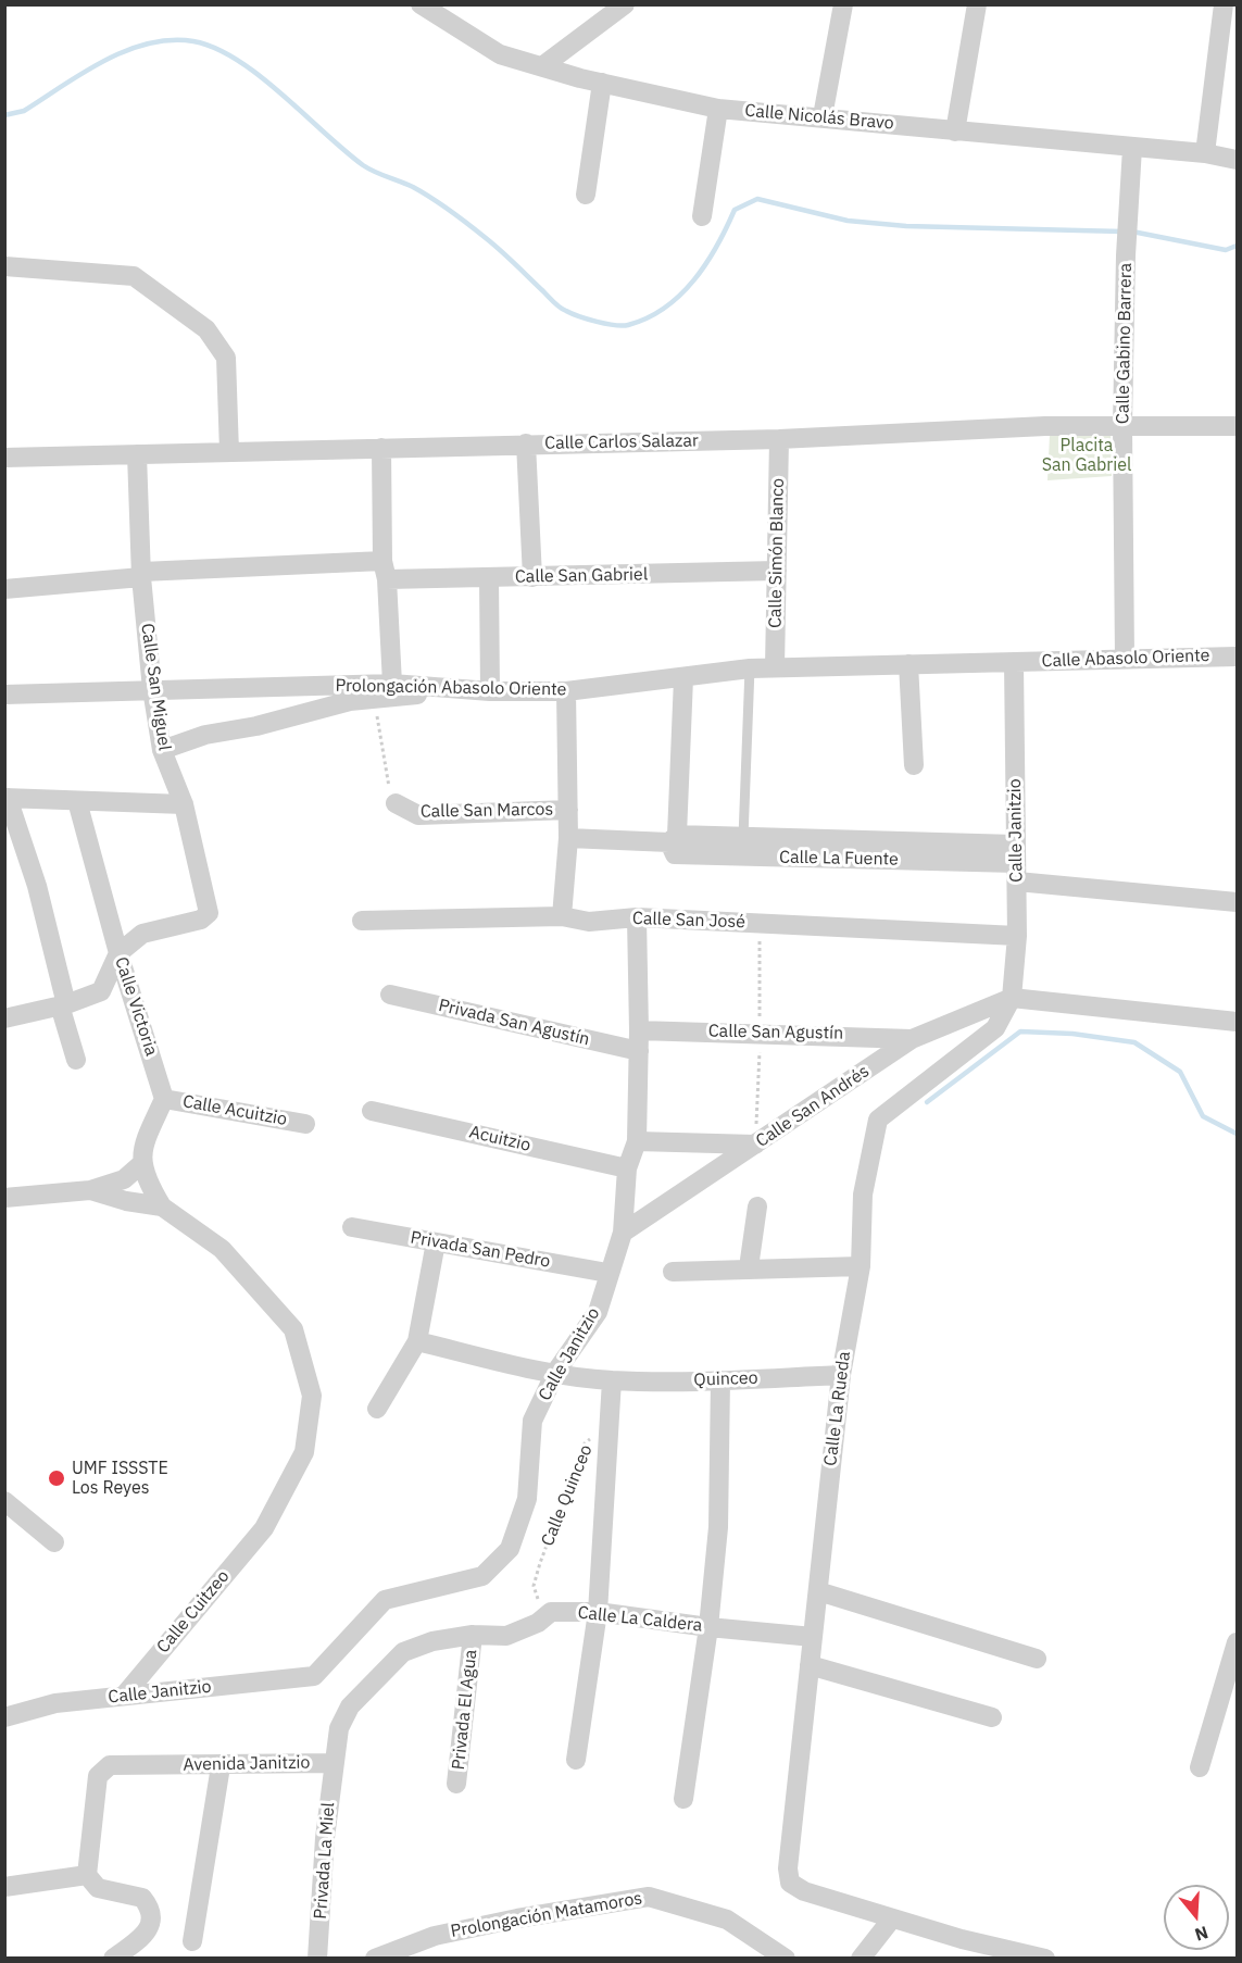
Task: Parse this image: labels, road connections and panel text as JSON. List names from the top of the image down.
{
  "streets": {
    "street": [
      "Calle Nicolás Bravo",
      "Calle Gabino Barrera",
      "Calle Carlos Salazar",
      "Calle Simón Blanco",
      "Calle San Gabriel",
      "Calle Abasolo Oriente",
      "Calle San Miguel",
      "Prolongación Abasolo Oriente",
      "Calle San Marcos",
      "Calle Janitzio",
      "Calle La Fuente",
      "Calle San José",
      "Calle Victoria",
      "Privada San Agustín",
      "Calle San Agustín",
      "Calle San Andrés",
      "Calle Acuitzio",
      "Acuitzio",
      "Privada San Pedro",
      "Quinceo",
      "Calle La Rueda",
      "Calle Cuitzeo",
      "Calle La Caldera",
      "Privada El Agua",
      "Avenida Janitzio",
      "Privada La Miel",
      "Prolongación Matamoros"
    ],
    "path": ["Calle Quinceo"]
  },
  "crossings": [
    ["Calle Nicolás Bravo", "Calle Gabino Barrera"],
    ["Calle Gabino Barrera", "Calle Carlos Salazar"],
    ["Calle Gabino Barrera", "Calle Abasolo Oriente"],
    ["Calle Carlos Salazar", "Calle Simón Blanco"],
    ["Calle Carlos Salazar", "Calle San Miguel"],
    ["Calle Simón Blanco", "Calle San Gabriel"],
    ["Calle Simón Blanco", "Prolongación Abasolo Oriente"],
    ["Calle San Gabriel", "Calle San Miguel"],
    ["Calle Abasolo Oriente", "Prolongación Abasolo Oriente"],
    ["Calle Abasolo Oriente", "Calle Janitzio"],
    ["Calle San Miguel", "Prolongación Abasolo Oriente"],
    ["Calle San Miguel", "Calle Victoria"],
    ["Prolongación Abasolo Oriente", "Calle Janitzio"],
    ["Calle Janitzio", "Calle La Fuente"],
    ["Calle Janitzio", "Calle San José"],
    ["Calle Janitzio", "Privada San Agustín"],
    ["Calle Janitzio", "Calle San Agustín"],
    ["Calle Janitzio", "Calle San Andrés"],
    ["Calle Janitzio", "Acuitzio"],
    ["Calle Janitzio", "Privada San Pedro"],
    ["Calle Janitzio", "Quinceo"],
    ["Calle Janitzio", "Calle La Rueda"],
    ["Calle Janitzio", "Calle Cuitzeo"],
    ["Calle Victoria", "Calle Acuitzio"],
    ["Calle San Agustín", "Calle San Andrés"],
    ["Calle San Andrés", "Calle La Rueda"],
    ["Quinceo", "Calle La Rueda"],
    ["Calle La Rueda", "Calle La Caldera"],
    ["Calle Quinceo", "Calle La Caldera"],
    ["Calle La Caldera", "Privada El Agua"],
    ["Calle La Caldera", "Avenida Janitzio"],
    ["Privada El Agua", "Avenida Janitzio"],
    ["Avenida Janitzio", "Privada La Miel"]
  ],
  "parks": ["Placita San Gabriel"],
  "places": ["UMF ISSSTE Los Reyes"],
  "north": "bottom"
}
